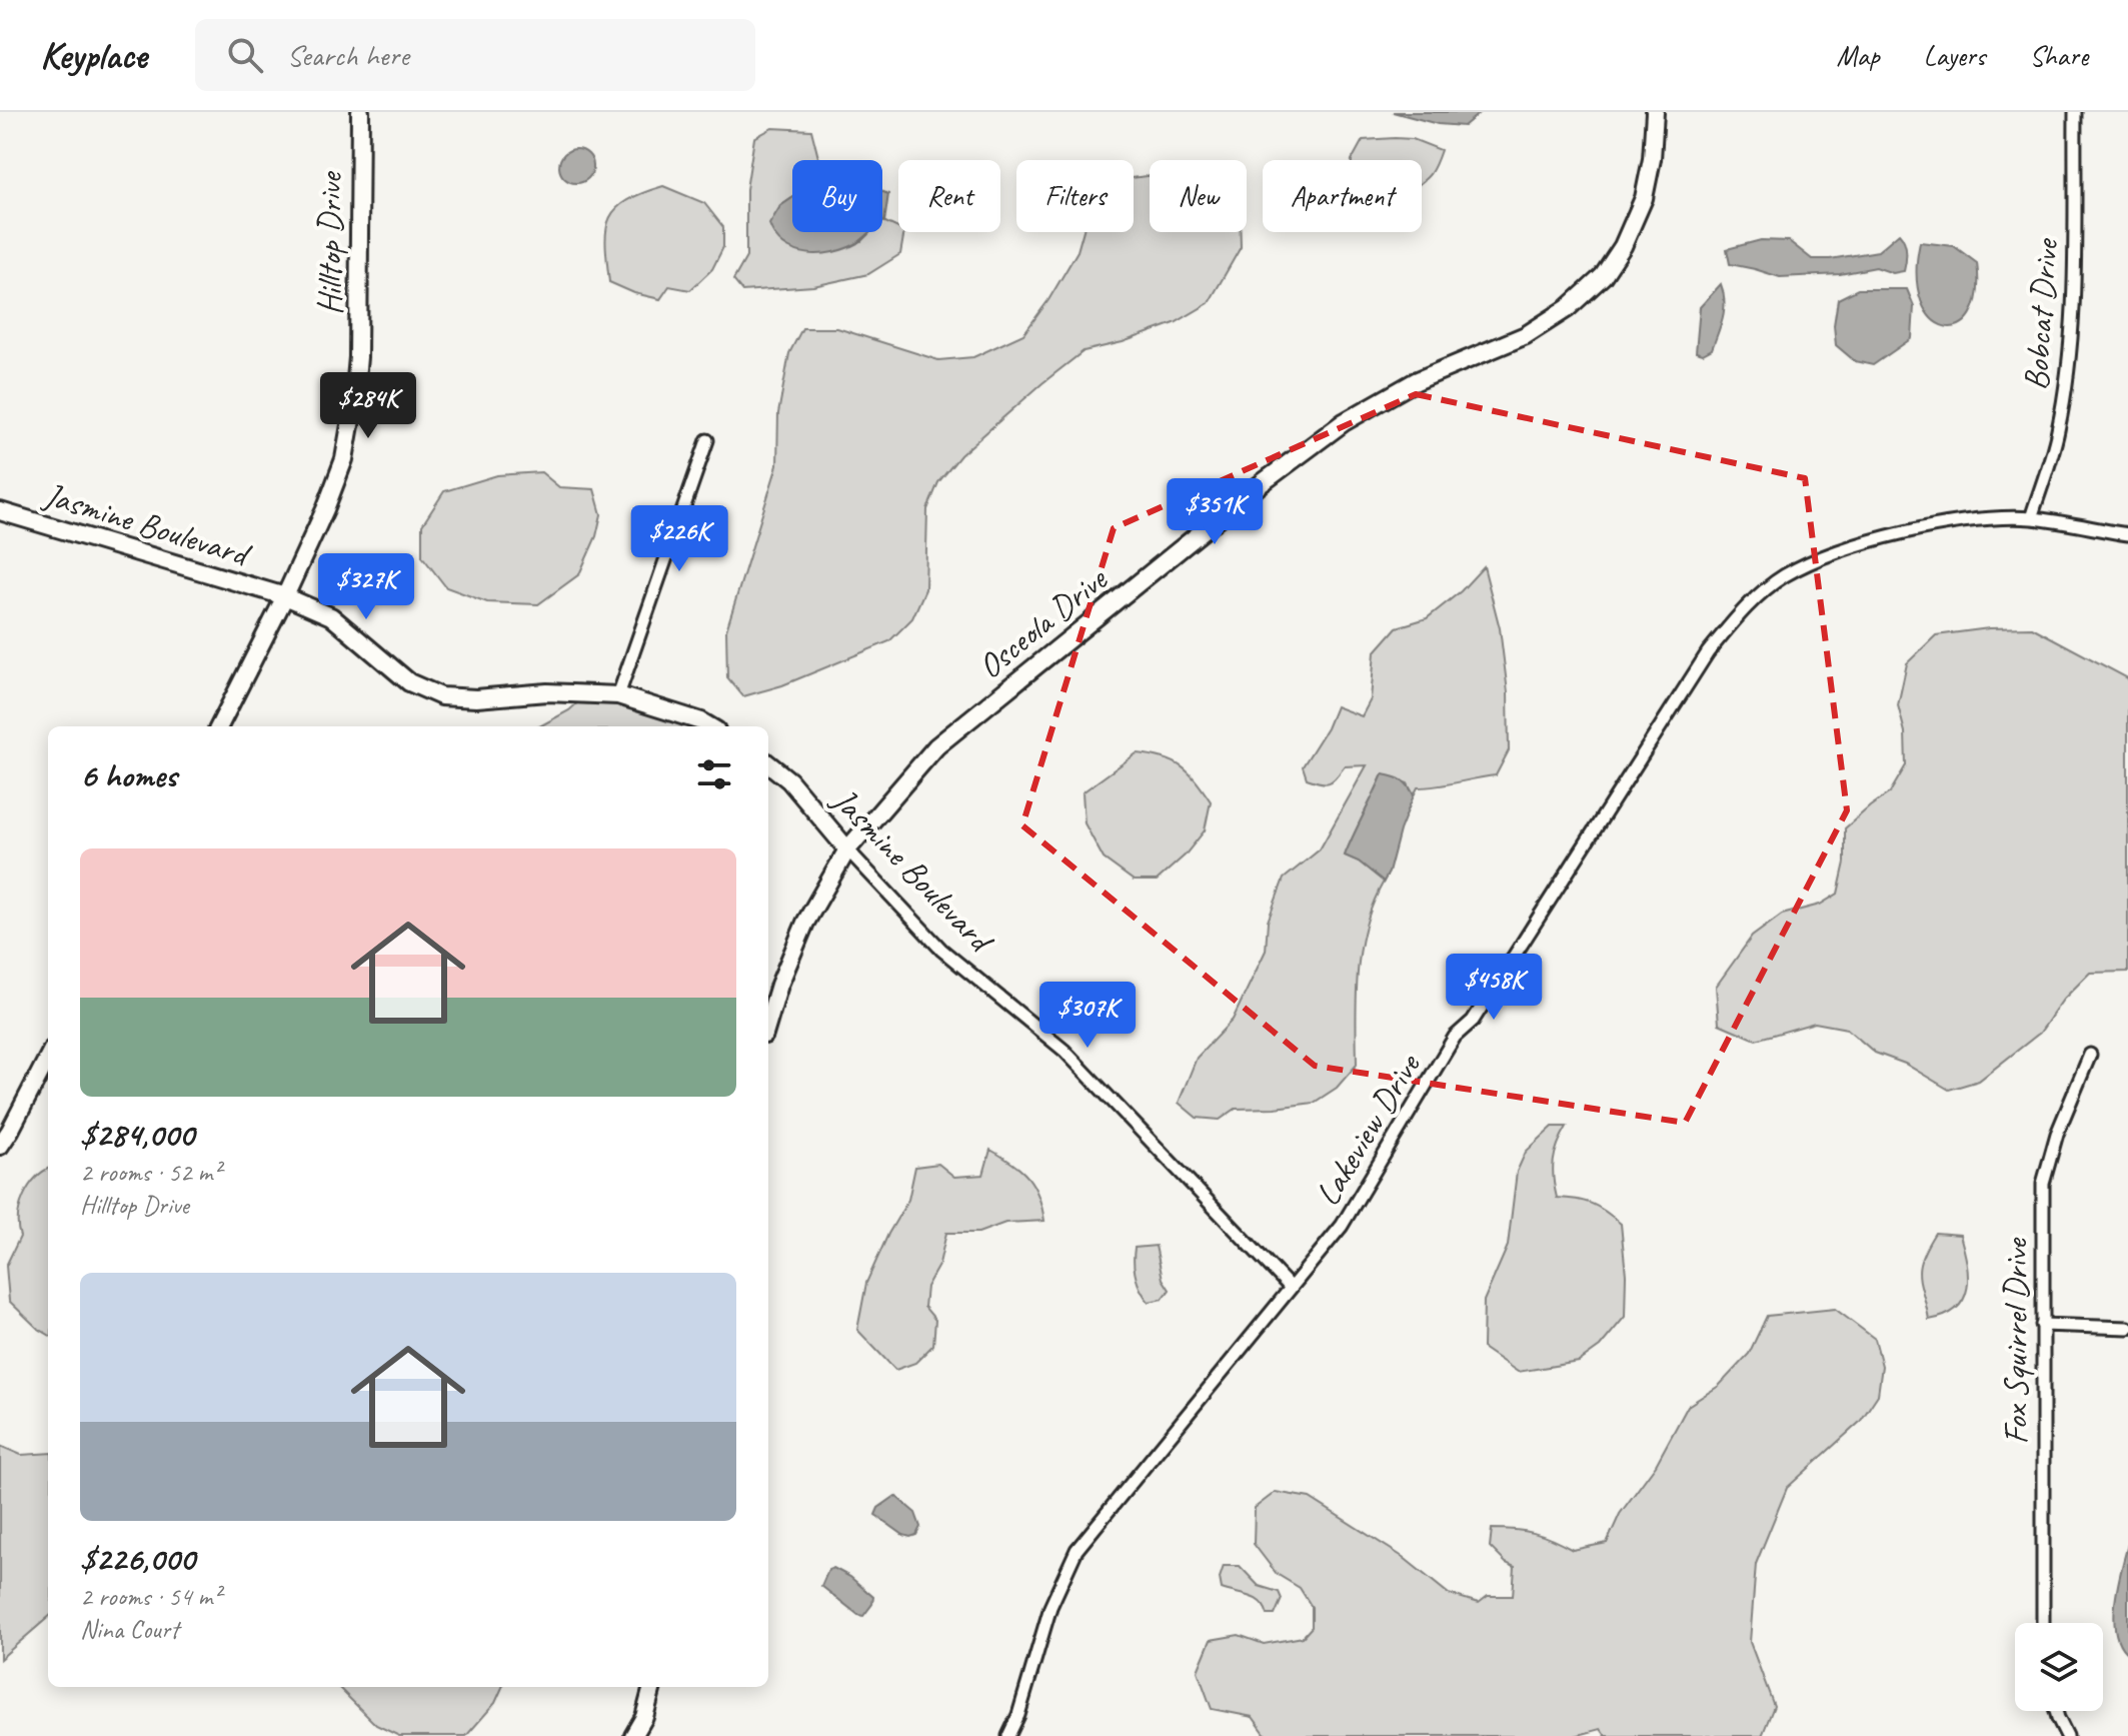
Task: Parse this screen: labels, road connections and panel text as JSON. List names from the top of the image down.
{
  "streets": {
    "street": [
      "Hilltop Drive",
      "Bobcat Drive",
      "Jasmine Boulevard",
      "Osceola Drive",
      "Lakeview Drive",
      "Fox Squirrel Drive"
    ]
  },
  "crossings": [
    ["Hilltop Drive", "Jasmine Boulevard"],
    ["Bobcat Drive", "Lakeview Drive"],
    ["Jasmine Boulevard", "Osceola Drive"],
    ["Jasmine Boulevard", "Lakeview Drive"]
  ],
  "page": {
    "header": "Keyplace",
    "search": "Search here",
    "nav": ["Map", "Layers", "Share"],
    "chip": [
      "Buy",
      "Rent",
      "Filters",
      "New",
      "Apartment"
    ],
    "price": [
      "$284K",
      "$351K",
      "$226K",
      "$327K",
      "$458K",
      "$307K"
    ],
    "heading": "6 homes",
    "list": [
      {
        "name": "$284,000",
        "note": "2 rooms · 52 m² · Hilltop Drive"
      },
      {
        "name": "$226,000",
        "note": "2 rooms · 54 m² · Nina Court"
      }
    ]
  }
}
